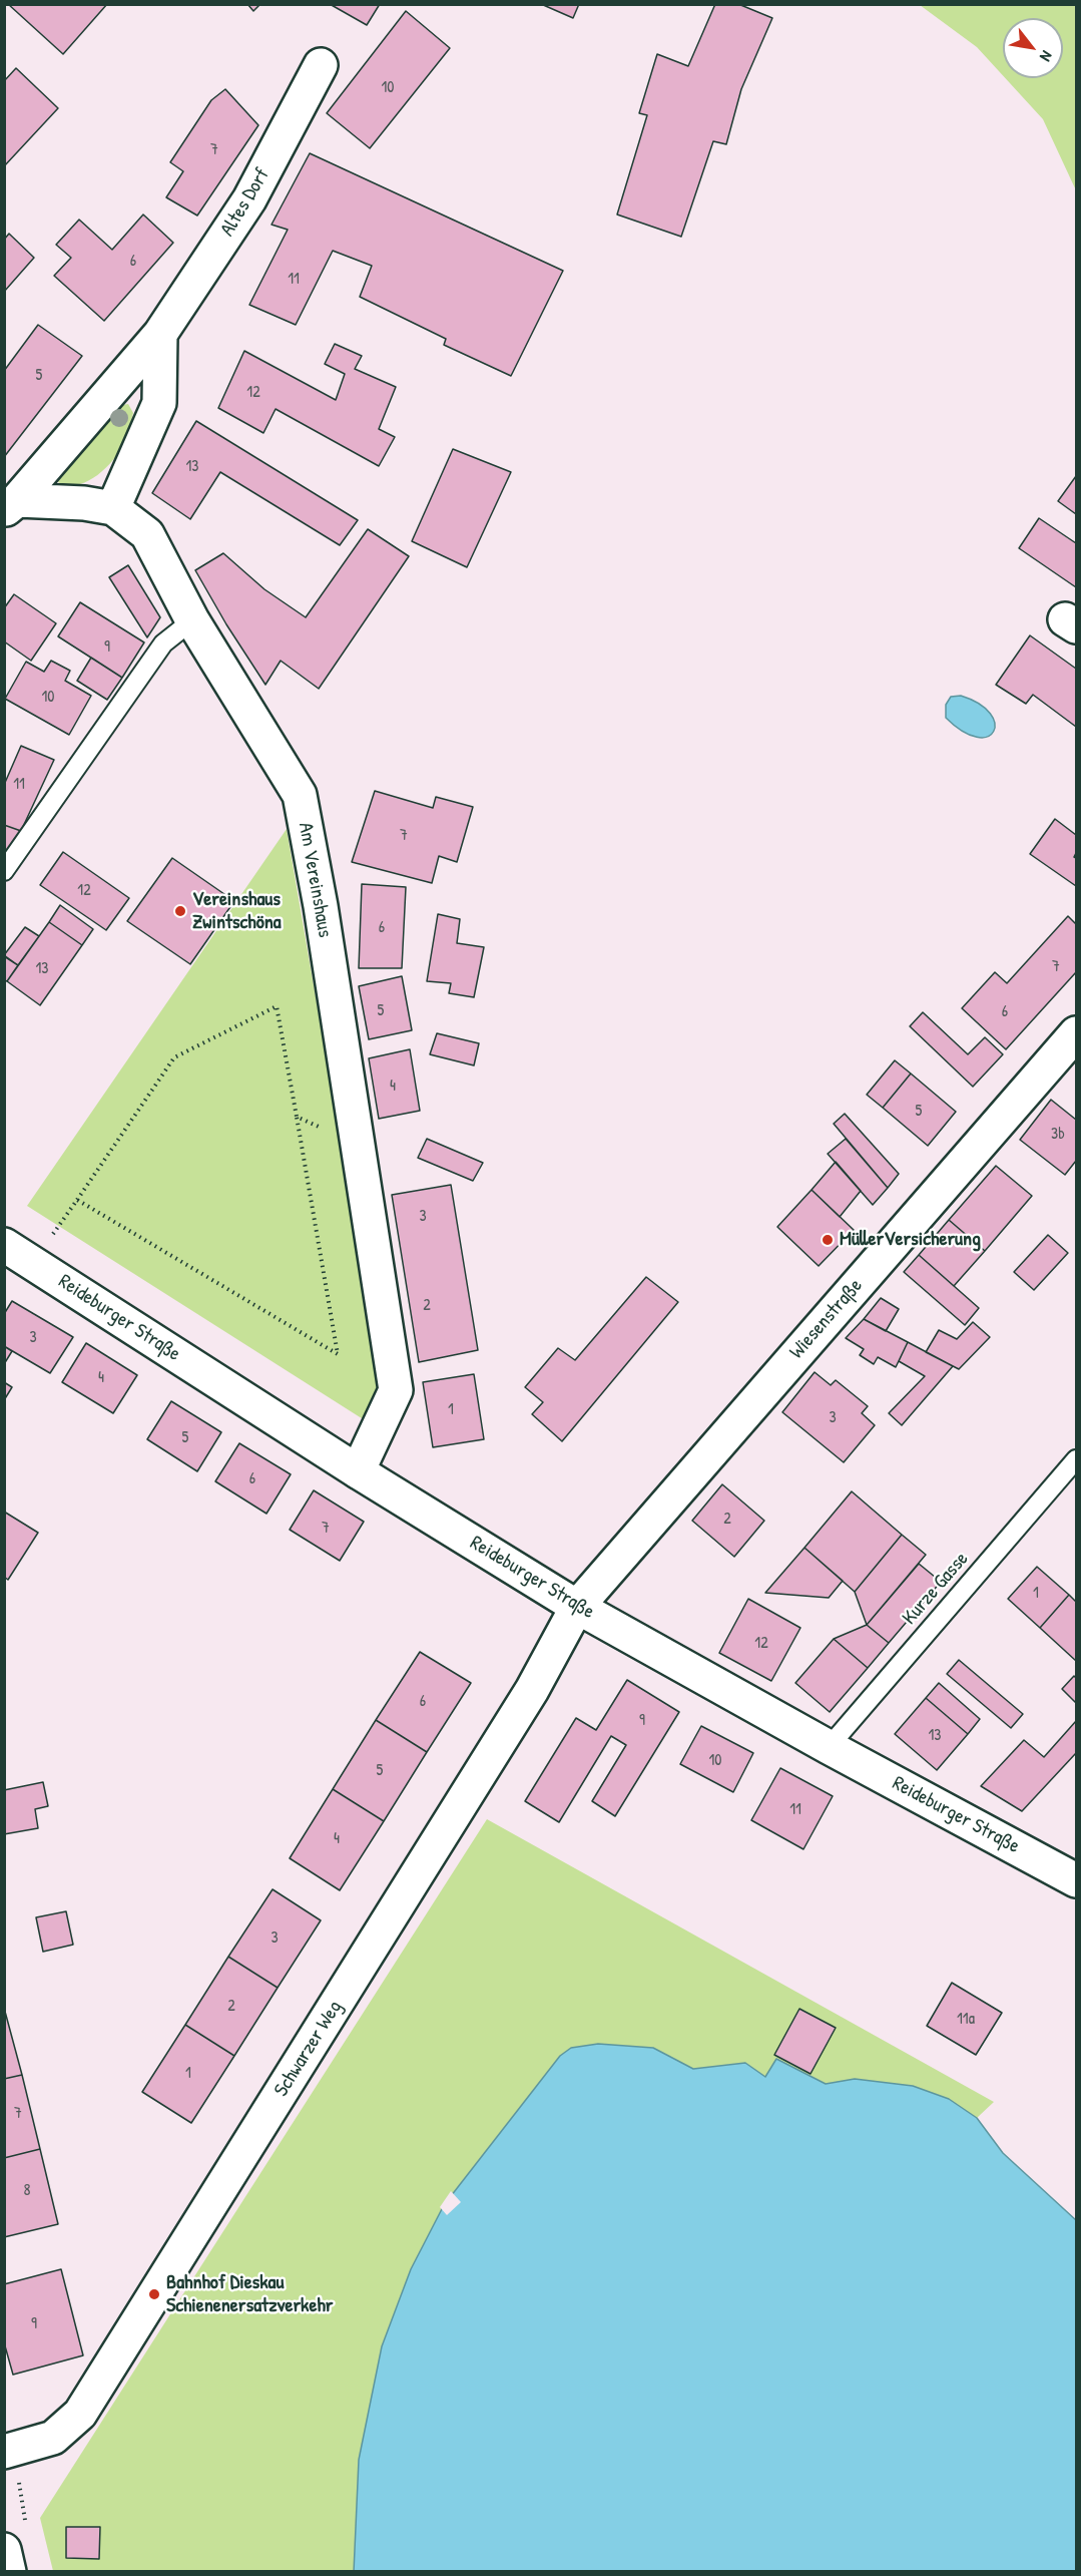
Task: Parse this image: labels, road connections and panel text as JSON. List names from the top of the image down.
{
  "streets": {
    "street": [
      "Altes Dorf",
      "Am Vereinshaus",
      "Reideburger Straße",
      "Wiesenstraße",
      "Schwarzer Weg"
    ],
    "lane": ["Kurze Gasse"]
  },
  "crossings": [
    ["Altes Dorf", "Am Vereinshaus"],
    ["Am Vereinshaus", "Reideburger Straße"],
    ["Reideburger Straße", "Wiesenstraße"],
    ["Reideburger Straße", "Kurze Gasse"],
    ["Reideburger Straße", "Schwarzer Weg"],
    ["Wiesenstraße", "Schwarzer Weg"]
  ],
  "places": ["Vereinshaus Zwintschöna", "MüllerVersicherung", "Bahnhof Dieskau Schienenersatzverkehr"],
  "house_numbers": [
    "10",
    "7",
    "6",
    "11",
    "5",
    "12",
    "13",
    "9",
    "10",
    "11",
    "7",
    "12",
    "6",
    "7",
    "13",
    "5",
    "6",
    "4",
    "5",
    "3b",
    "3",
    "2",
    "3",
    "4",
    "1",
    "3",
    "5",
    "6",
    "2",
    "7",
    "1",
    "12",
    "6",
    "9",
    "13",
    "10",
    "5",
    "11",
    "4",
    "3",
    "2",
    "11a",
    "1",
    "7",
    "8",
    "9"
  ],
  "north": "bottom right"
}
